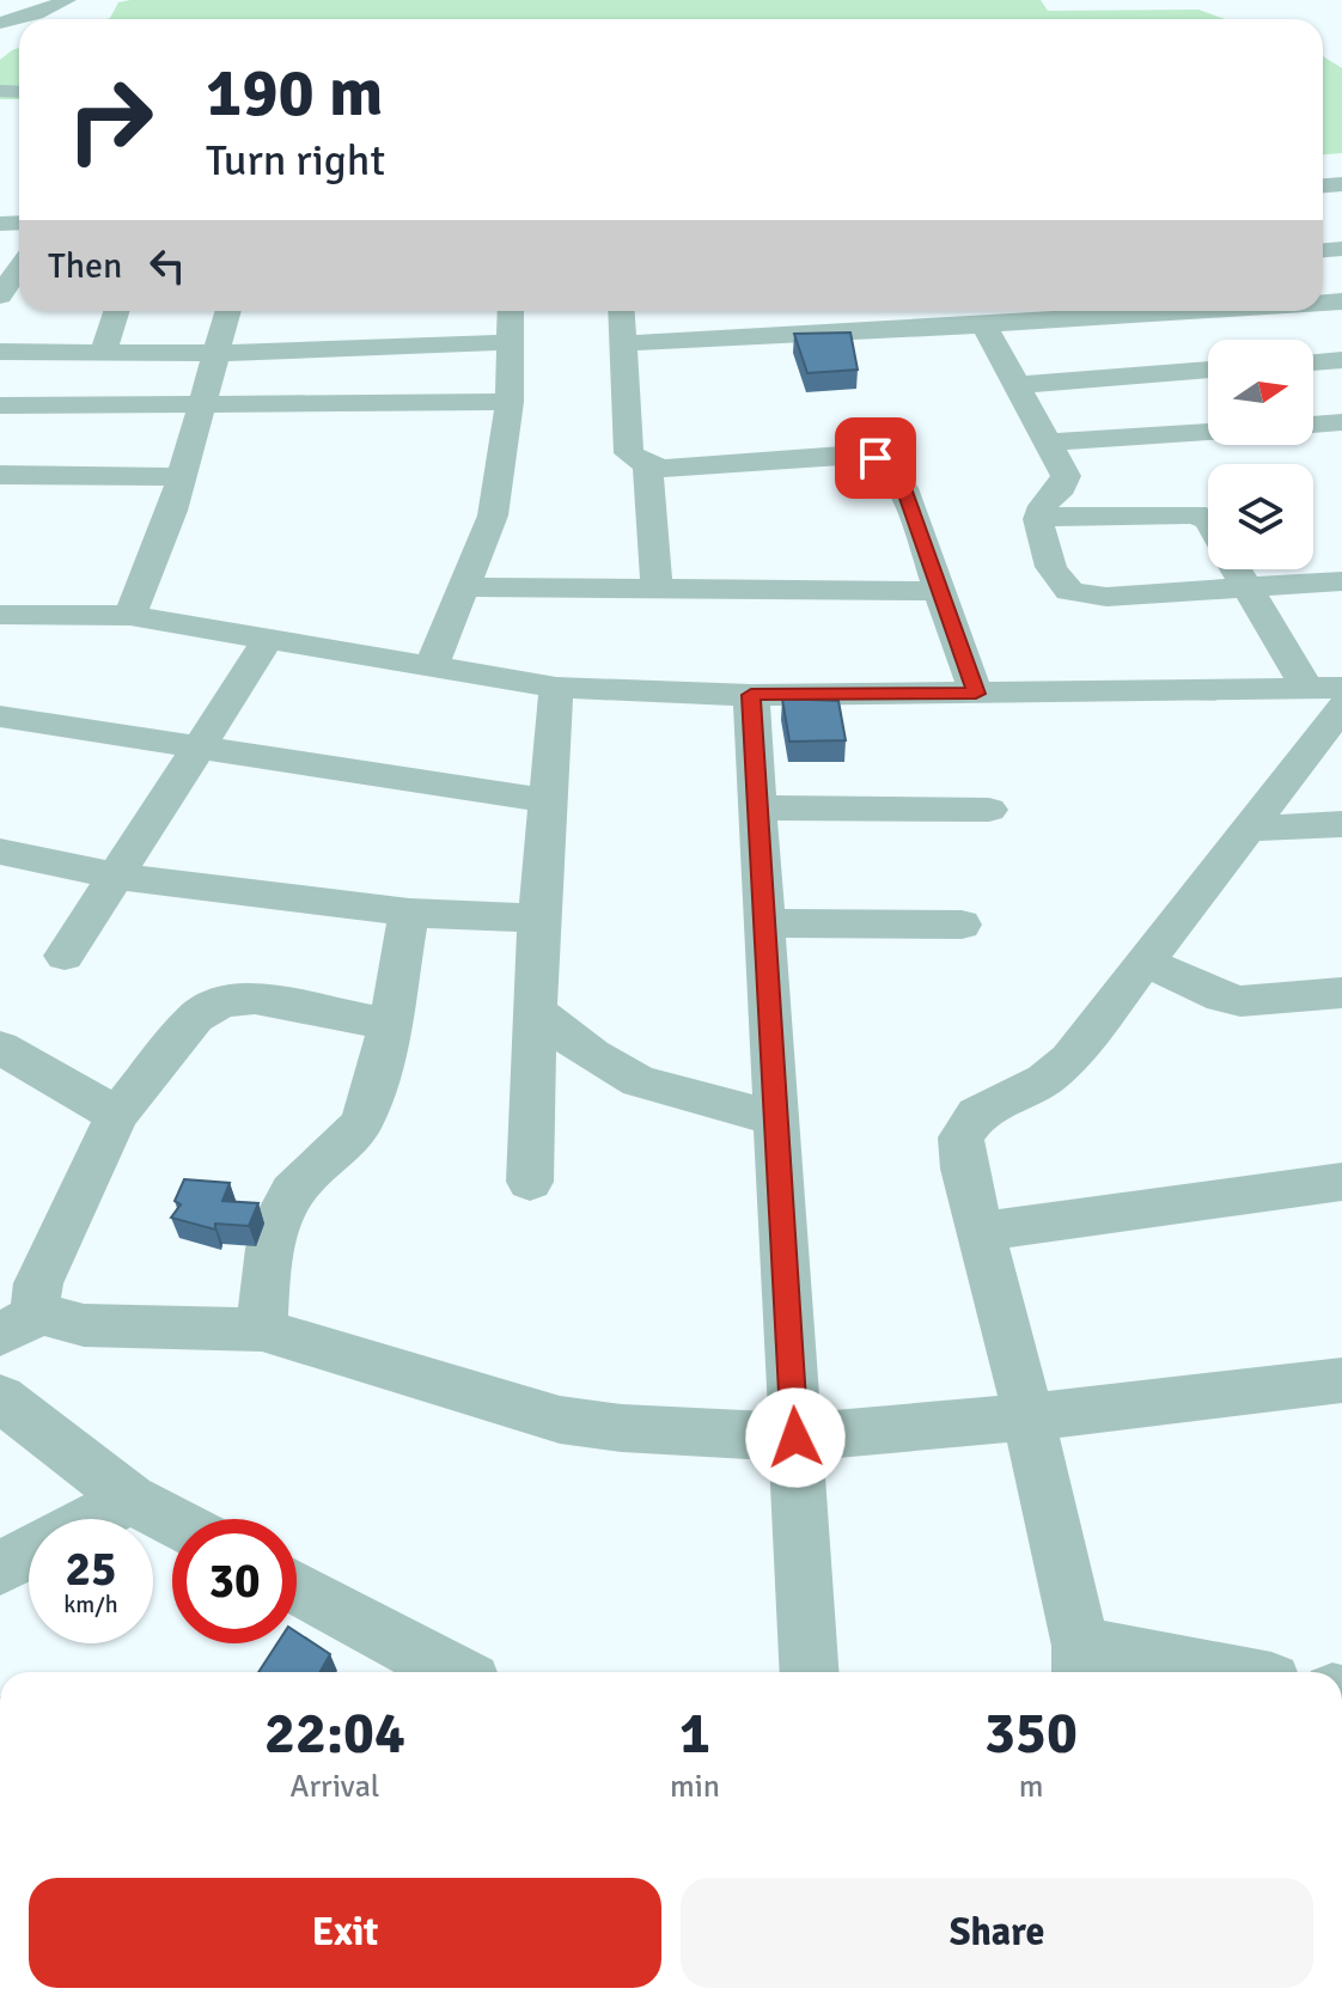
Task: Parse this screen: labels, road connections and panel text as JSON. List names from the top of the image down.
{
  "north": "right",
  "page": {
    "turn": ["190 m", "Turn right"],
    "then": "Then",
    "speed": "25 km/h",
    "limit": "30",
    "eta": [
      "22:04",
      "Arrival",
      "1",
      "min",
      "350",
      "m"
    ],
    "buttons": ["Exit", "Share"]
  }
}
